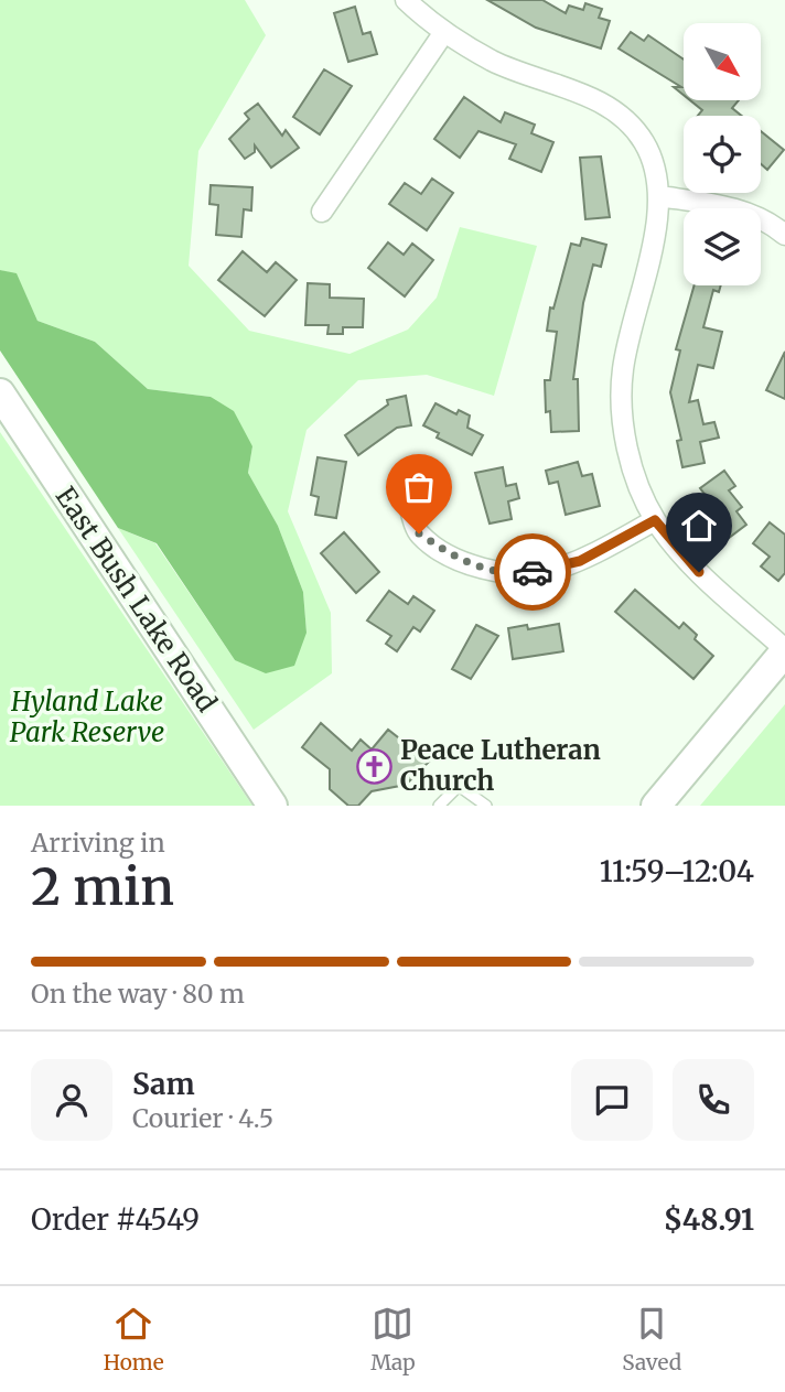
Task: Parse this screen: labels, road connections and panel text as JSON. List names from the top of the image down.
{
  "streets": {
    "street": ["East Bush Lake Road"]
  },
  "parks": ["Hyland Lake Park Reserve"],
  "places": {
    "church": ["Peace Lutheran Church"]
  },
  "north": "bottom right",
  "page": {
    "heading": ["2 min", "Arriving in", "11:59–12:04"],
    "panel": [
      "Sam",
      "Courier · 4.5",
      "Order #4549",
      "$48.91"
    ],
    "bar": "On the way · 80 m",
    "tabs": ["Home", "Map", "Saved"]
  }
}
